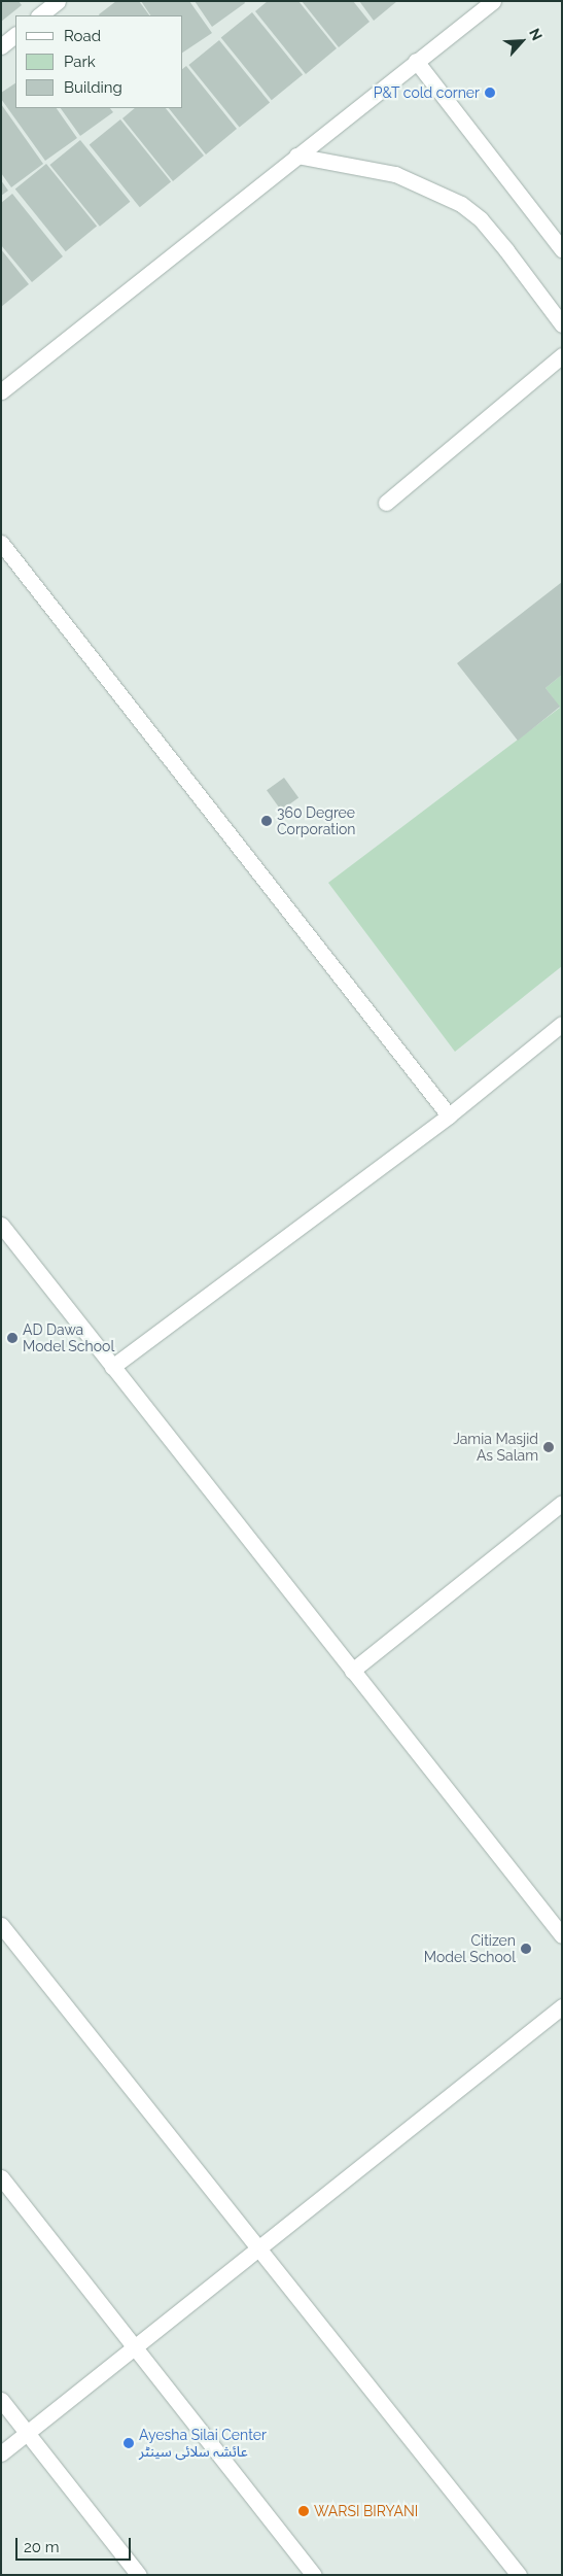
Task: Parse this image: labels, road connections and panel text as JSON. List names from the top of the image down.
{
  "places": [
    "P&T cold corner",
    "360 Degree Corporation",
    "AD Dawa Model School",
    "Jamia Masjid As Salam",
    "Citizen Model School",
    "Ayesha Silai Center عائشہ سلائی سینٹر",
    "WARSI BIRYANI"
  ],
  "legend": ["Road", "Park", "Building"],
  "scale_bar": "20 m",
  "north": "top right"
}
